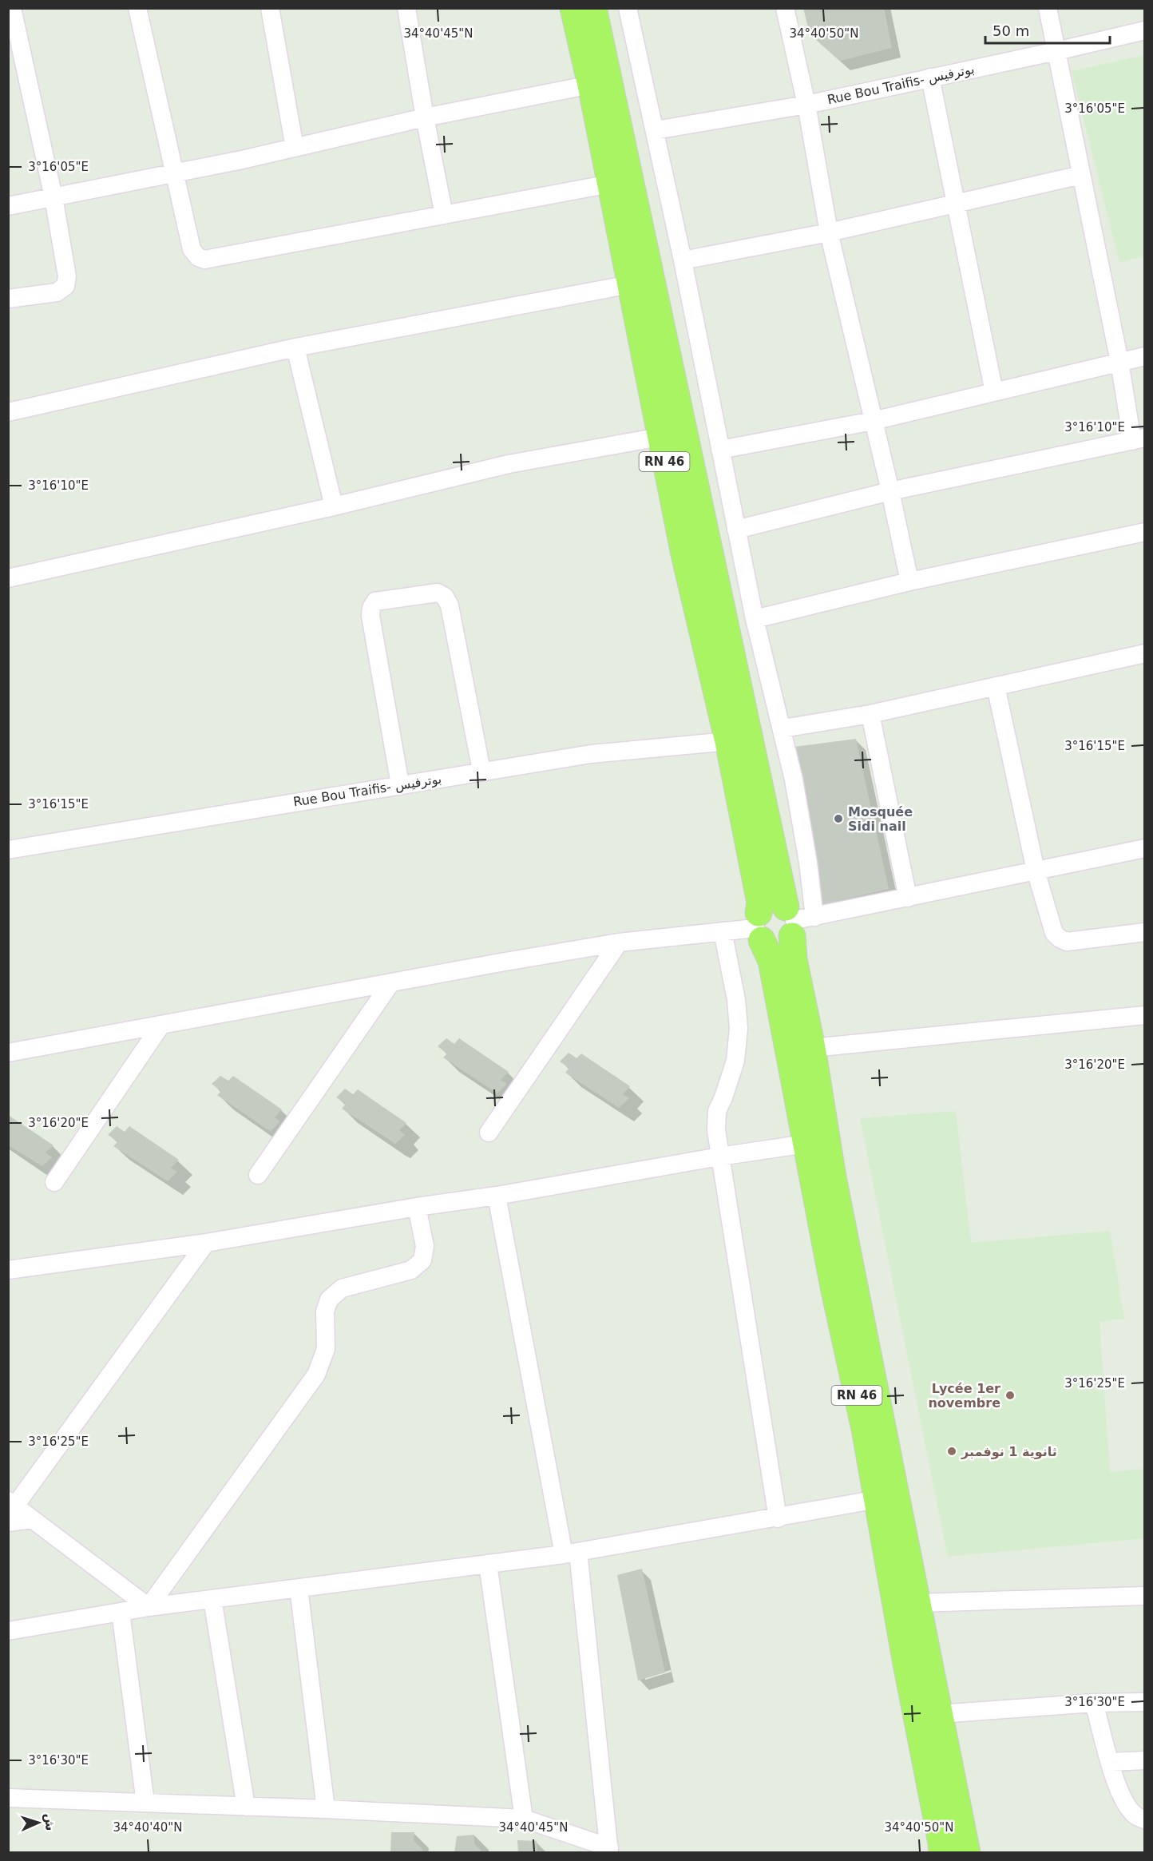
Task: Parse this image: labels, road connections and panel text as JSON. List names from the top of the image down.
{
  "streets": {
    "highway": ["RN 46"],
    "street": ["Rue Bou Traifis- بوترفيس"]
  },
  "crossings": [
    ["Rue Bou Traifis- بوترفيس", "RN 46"]
  ],
  "places": ["Mosquée Sidi nail", "Lycée 1er novembre", "ثانوية 1 نوفمبر"],
  "scale_bar": "50 m",
  "north": "right",
  "coordinates": [
    "34°40'45\"N",
    "34°40'50\"N",
    "3°16'05\"E",
    "3°16'10\"E",
    "3°16'15\"E",
    "3°16'20\"E",
    "3°16'25\"E",
    "3°16'30\"E",
    "34°40'40\"N"
  ]
}
